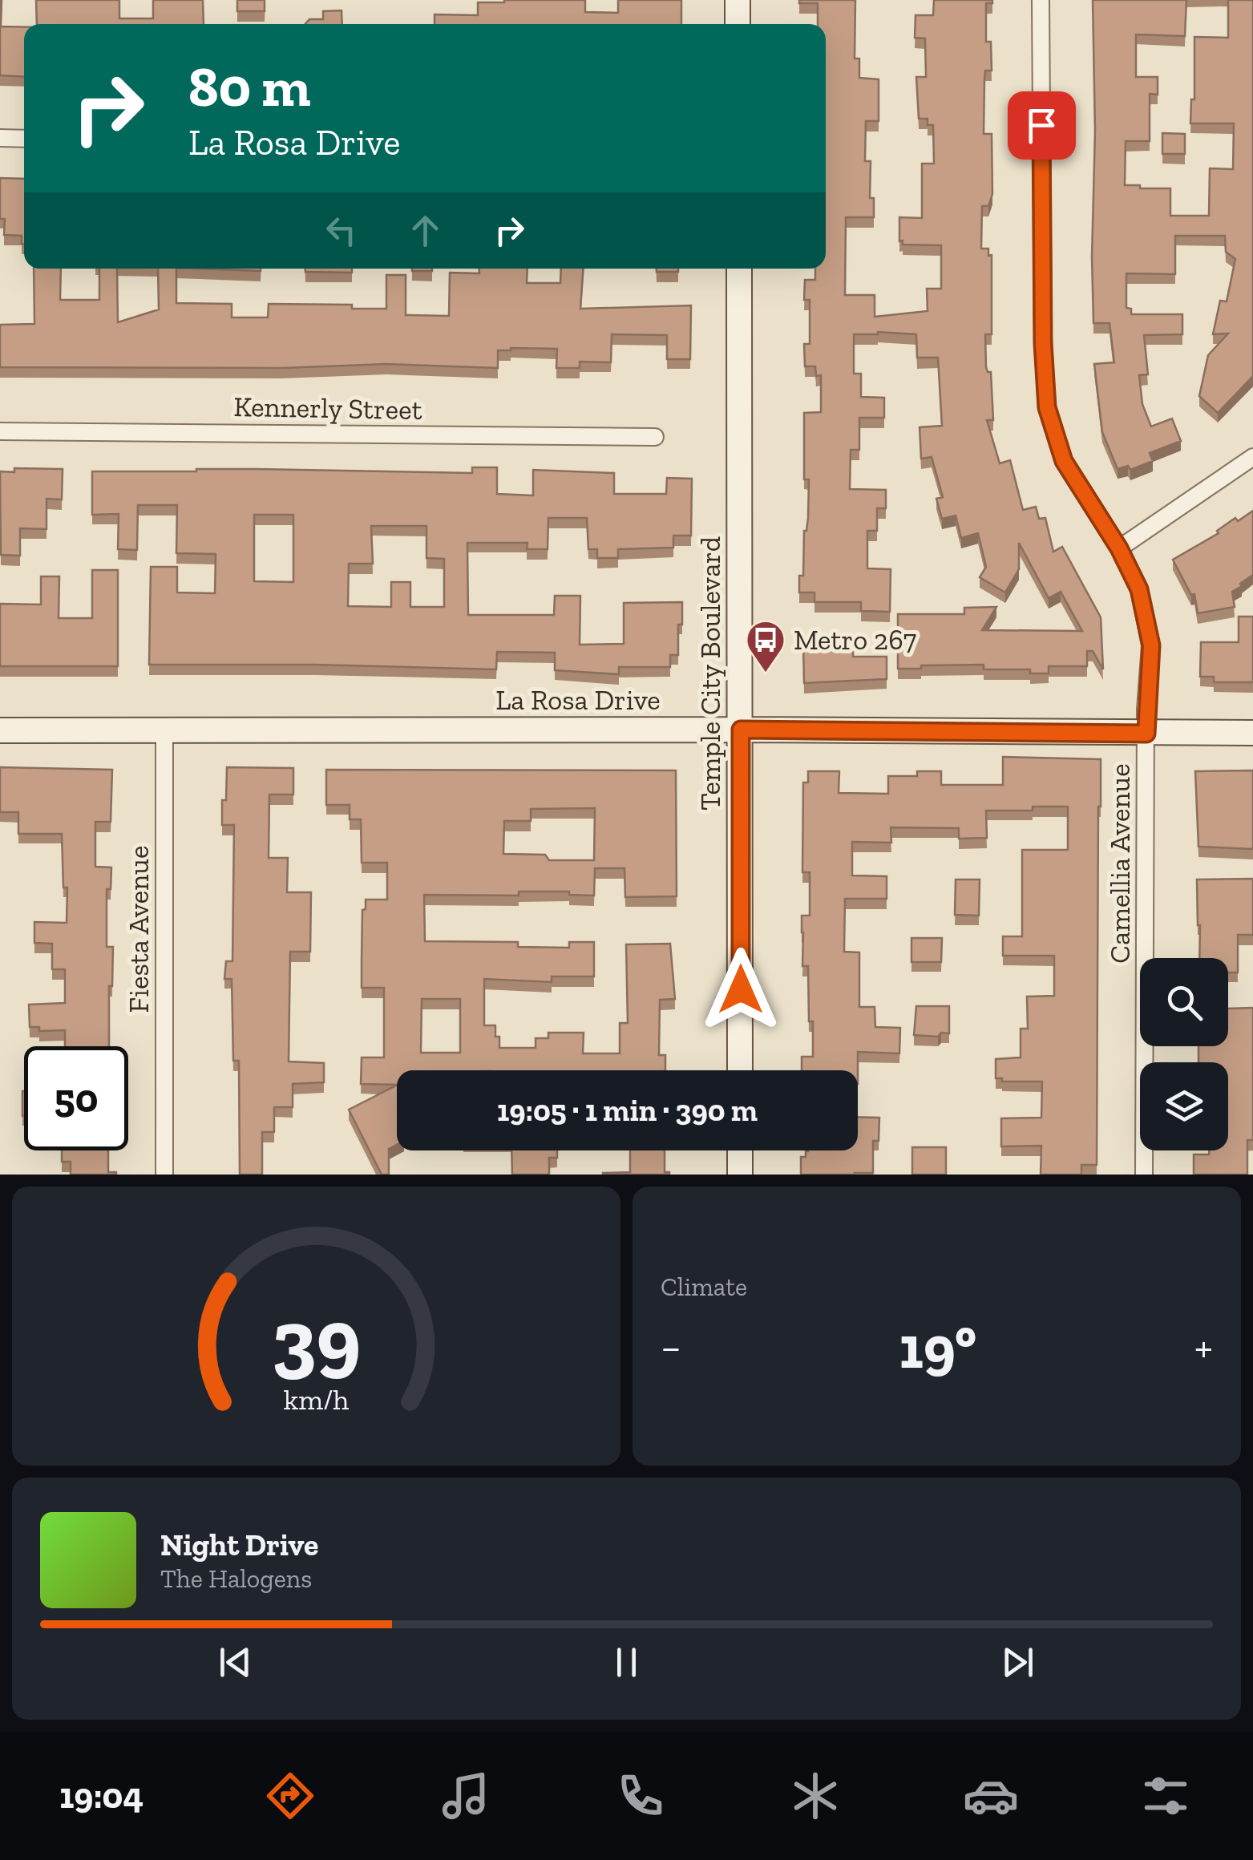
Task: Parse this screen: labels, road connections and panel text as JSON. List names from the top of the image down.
{
  "streets": {
    "street": [
      "Kennerly Street",
      "Temple City Boulevard",
      "La Rosa Drive",
      "Camellia Avenue",
      "Fiesta Avenue"
    ]
  },
  "crossings": [
    ["Temple City Boulevard", "La Rosa Drive"],
    ["La Rosa Drive", "Camellia Avenue"],
    ["La Rosa Drive", "Fiesta Avenue"]
  ],
  "places": {
    "bus stop": ["Metro 267"]
  },
  "page": {
    "turn": ["80 m", "La Rosa Drive"],
    "limit": "50",
    "trip": "19:05 · 1 min · 390 m",
    "tile": "Climate",
    "heat": ["−", "19°", "+"],
    "song": ["Night Drive", "The Halogens"],
    "tabs": "19:04",
    "gauge": ["39", "km/h"]
  }
}
